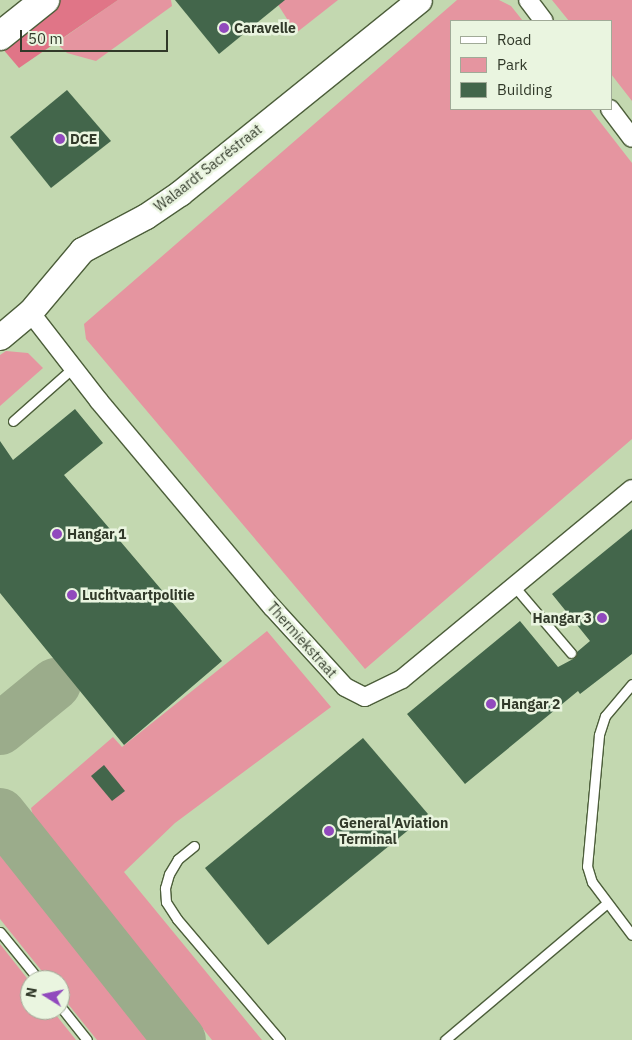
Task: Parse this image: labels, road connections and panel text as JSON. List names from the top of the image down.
{
  "streets": {
    "street": ["Walaardt Sacréstraat", "Thermiekstraat"]
  },
  "crossings": [
    ["Walaardt Sacréstraat", "Thermiekstraat"]
  ],
  "places": [
    "Caravelle",
    "DCE",
    "Hangar 1",
    "Luchtvaartpolitie",
    "Hangar 3",
    "Hangar 2",
    "General Aviation Terminal"
  ],
  "legend": ["Road", "Park", "Building"],
  "scale_bar": "50 m",
  "north": "left"
}
